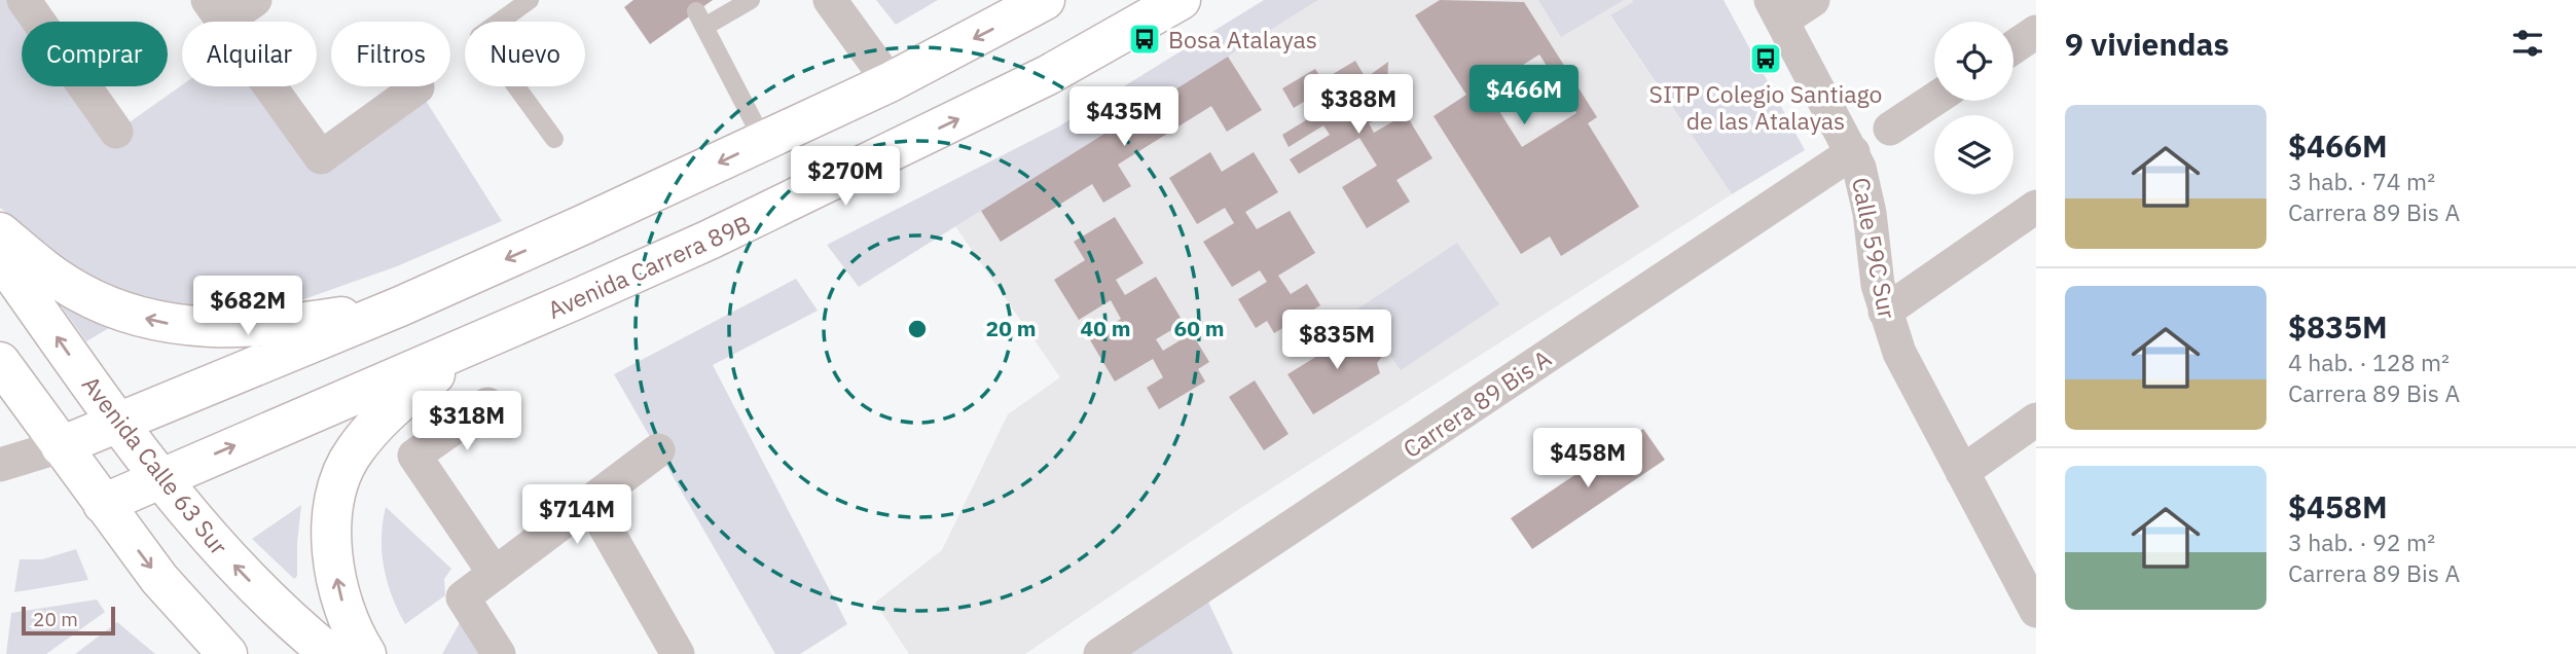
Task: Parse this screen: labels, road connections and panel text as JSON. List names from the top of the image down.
{
  "streets": {
    "main road": ["Avenida Carrera 89B", "Avenida Calle 63 Sur"],
    "street": ["Calle 59C Sur", "Carrera 89 Bis A"]
  },
  "crossings": [
    ["Calle 59C Sur", "Carrera 89 Bis A"],
    ["Avenida Carrera 89B", "Avenida Calle 63 Sur"]
  ],
  "places": {
    "bus stop": ["Bosa Atalayas", "SITP Colegio Santiago de las Atalayas"]
  },
  "scale_bar": "20 m",
  "page": {
    "heading": "9 viviendas",
    "chip": [
      "Comprar",
      "Alquilar",
      "Filtros",
      "Nuevo"
    ],
    "price": [
      "$466M",
      "$388M",
      "$435M",
      "$270M",
      "$682M",
      "$835M",
      "$318M",
      "$458M",
      "$714M"
    ],
    "list": [
      {
        "name": "$466M",
        "note": "3 hab. · 74 m² · Carrera 89 Bis A"
      },
      {
        "name": "$835M",
        "note": "4 hab. · 128 m² · Carrera 89 Bis A"
      },
      {
        "name": "$458M",
        "note": "3 hab. · 92 m² · Carrera 89 Bis A"
      }
    ],
    "scale": "20 m"
  },
  "rings": ["20 m", "40 m", "60 m"]
}
